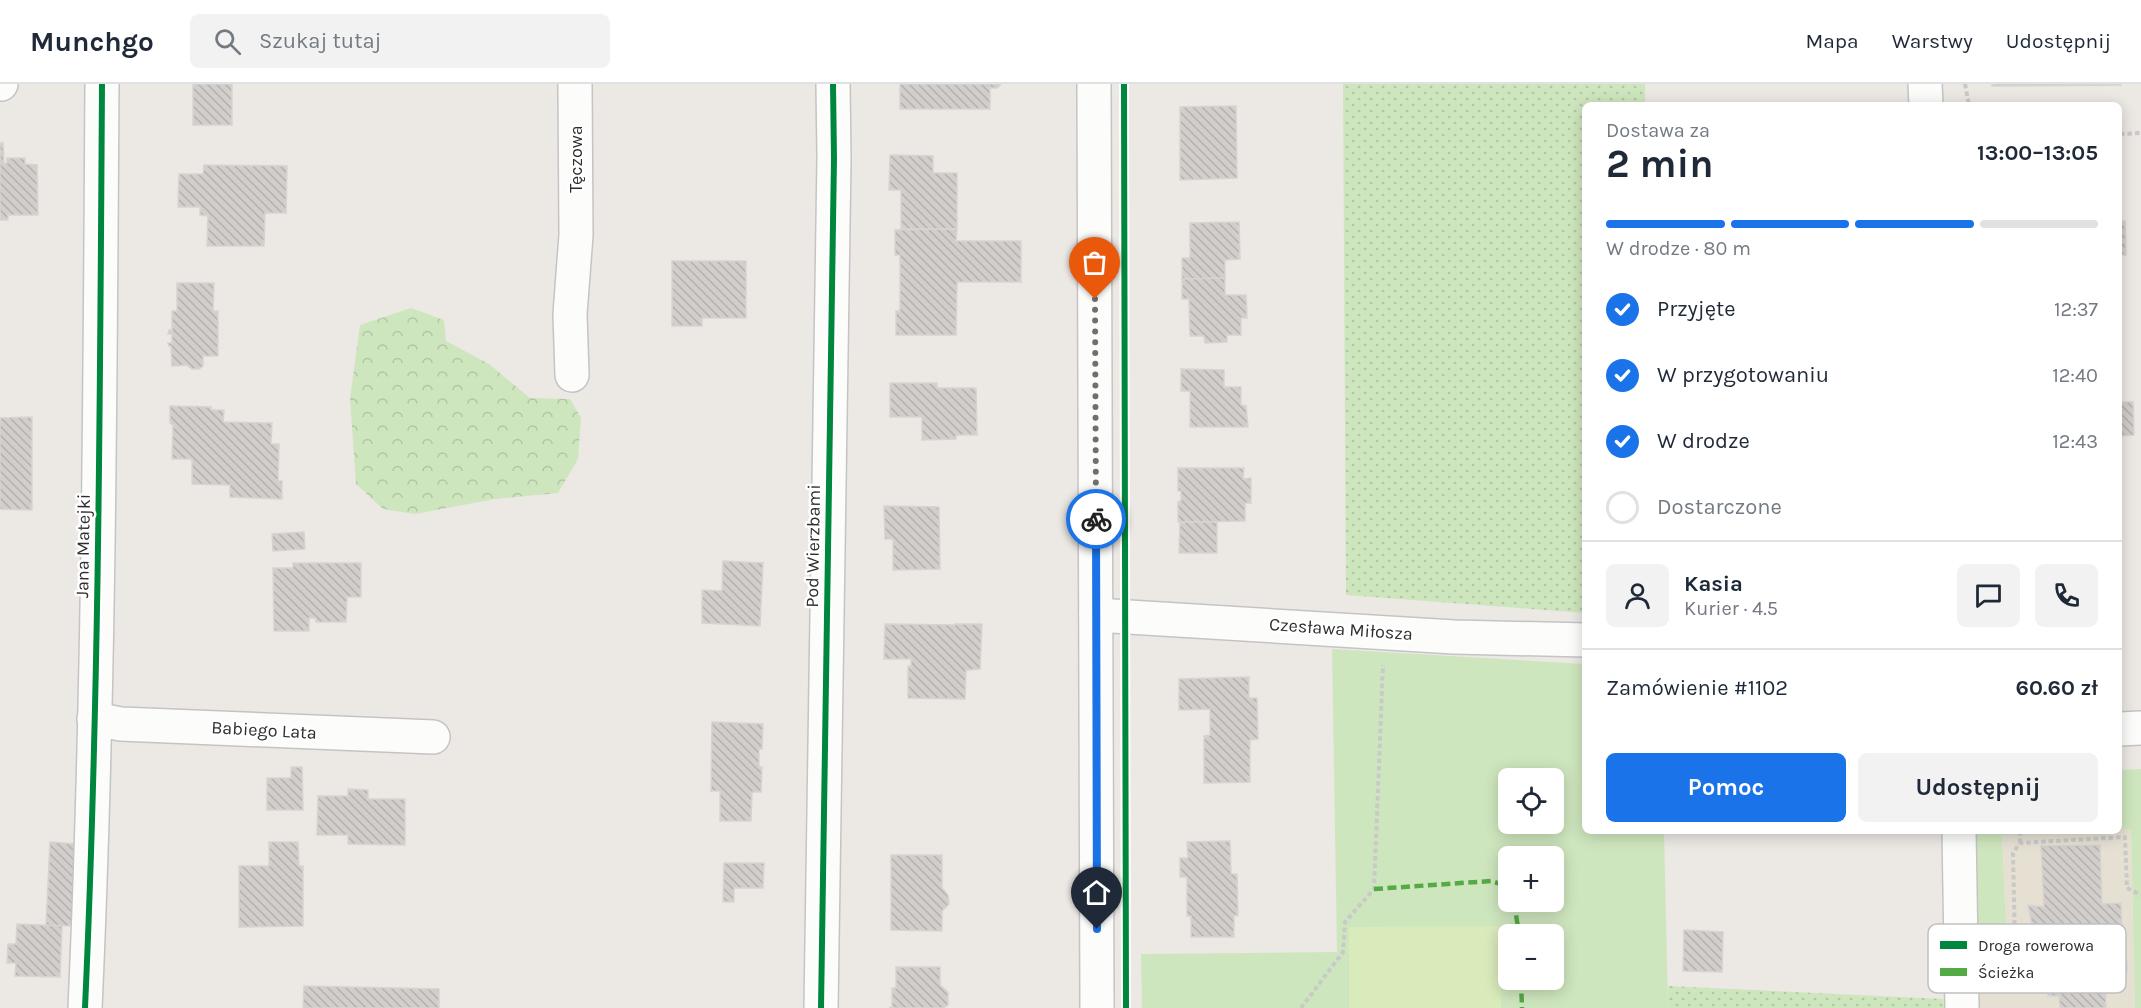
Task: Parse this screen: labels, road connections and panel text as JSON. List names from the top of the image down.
{
  "streets": {
    "street": [
      "Tęczowa",
      "Jana Matejki",
      "Pod Wierzbami",
      "Czesława Miłosza",
      "Babiego Lata"
    ]
  },
  "crossings": [
    ["Jana Matejki", "Babiego Lata"]
  ],
  "legend": ["Droga rowerowa", "Ścieżka"],
  "page": {
    "header": "Munchgo",
    "search": "Szukaj tutaj",
    "nav": ["Mapa", "Warstwy", "Udostępnij"],
    "heading": ["2 min", "Dostawa za", "13:00–13:05"],
    "panel": [
      "Kasia",
      "Kurier · 4.5",
      "Zamówienie #1102",
      "60.60 zł"
    ],
    "bar": "W drodze · 80 m",
    "list": [
      ["Przyjęte", "12:37"],
      ["W przygotowaniu", "12:40"],
      ["W drodze", "12:43"],
      "Dostarczone"
    ],
    "buttons": ["Pomoc", "Udostępnij"],
    "map_buttons": ["+", "−"]
  }
}
